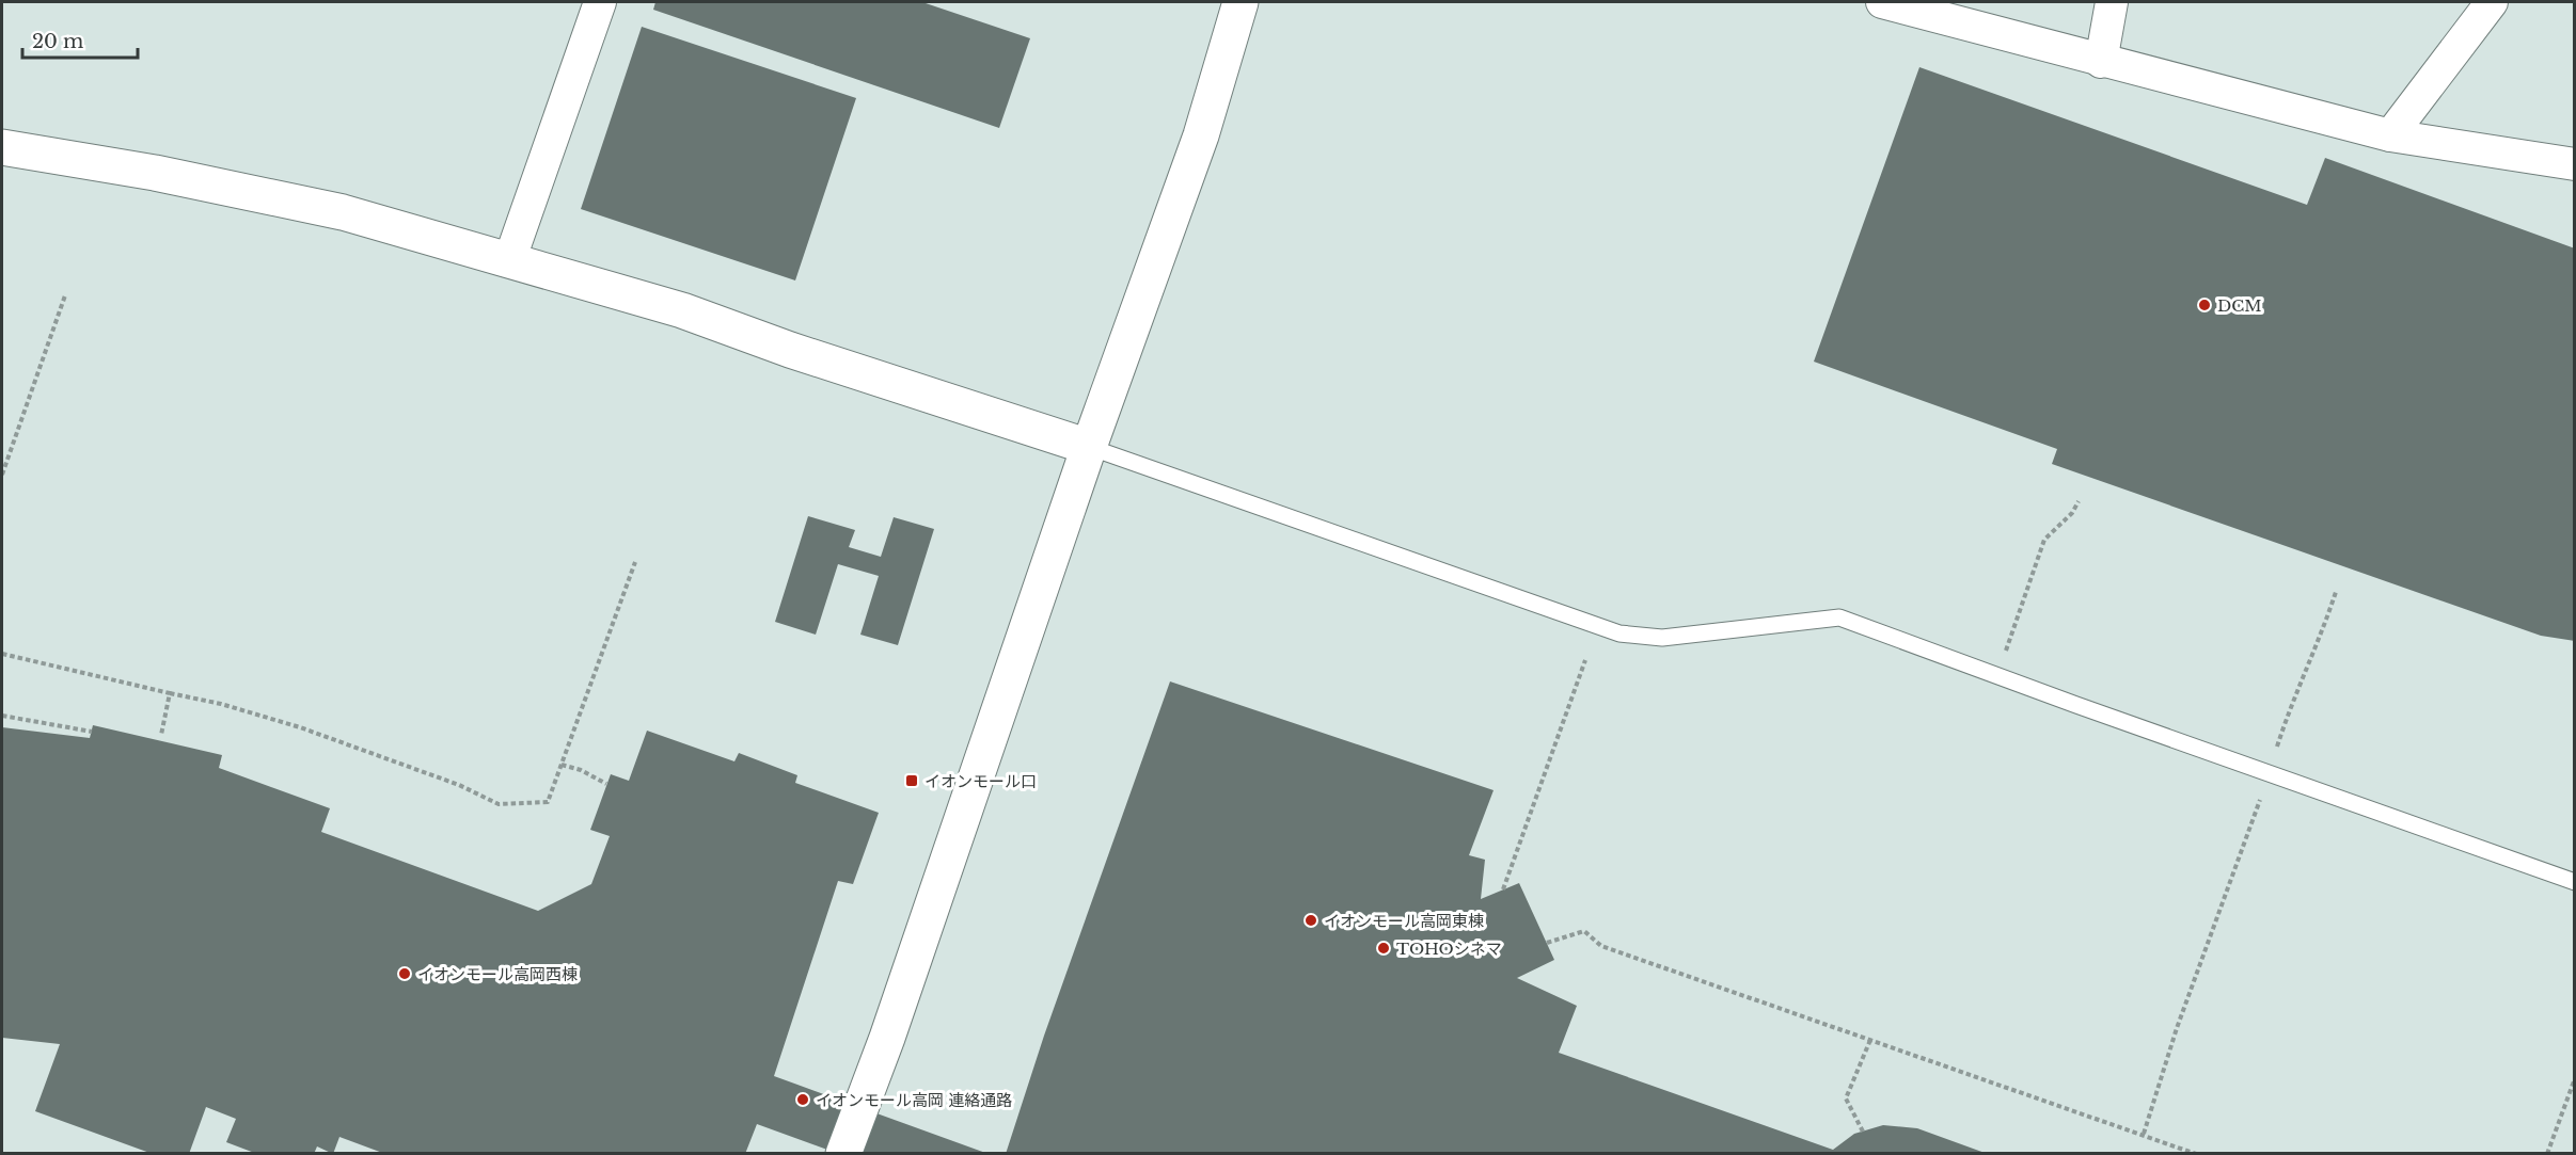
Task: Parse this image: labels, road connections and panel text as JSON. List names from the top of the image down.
{
  "places": {
    "other": [
      "DCM",
      "イオンモール高岡東棟",
      "TOHOシネマ",
      "イオンモール高岡西棟",
      "イオンモール高岡 連絡通路"
    ],
    "transit": ["イオンモール口"]
  },
  "scale_bar": "20 m"
}
